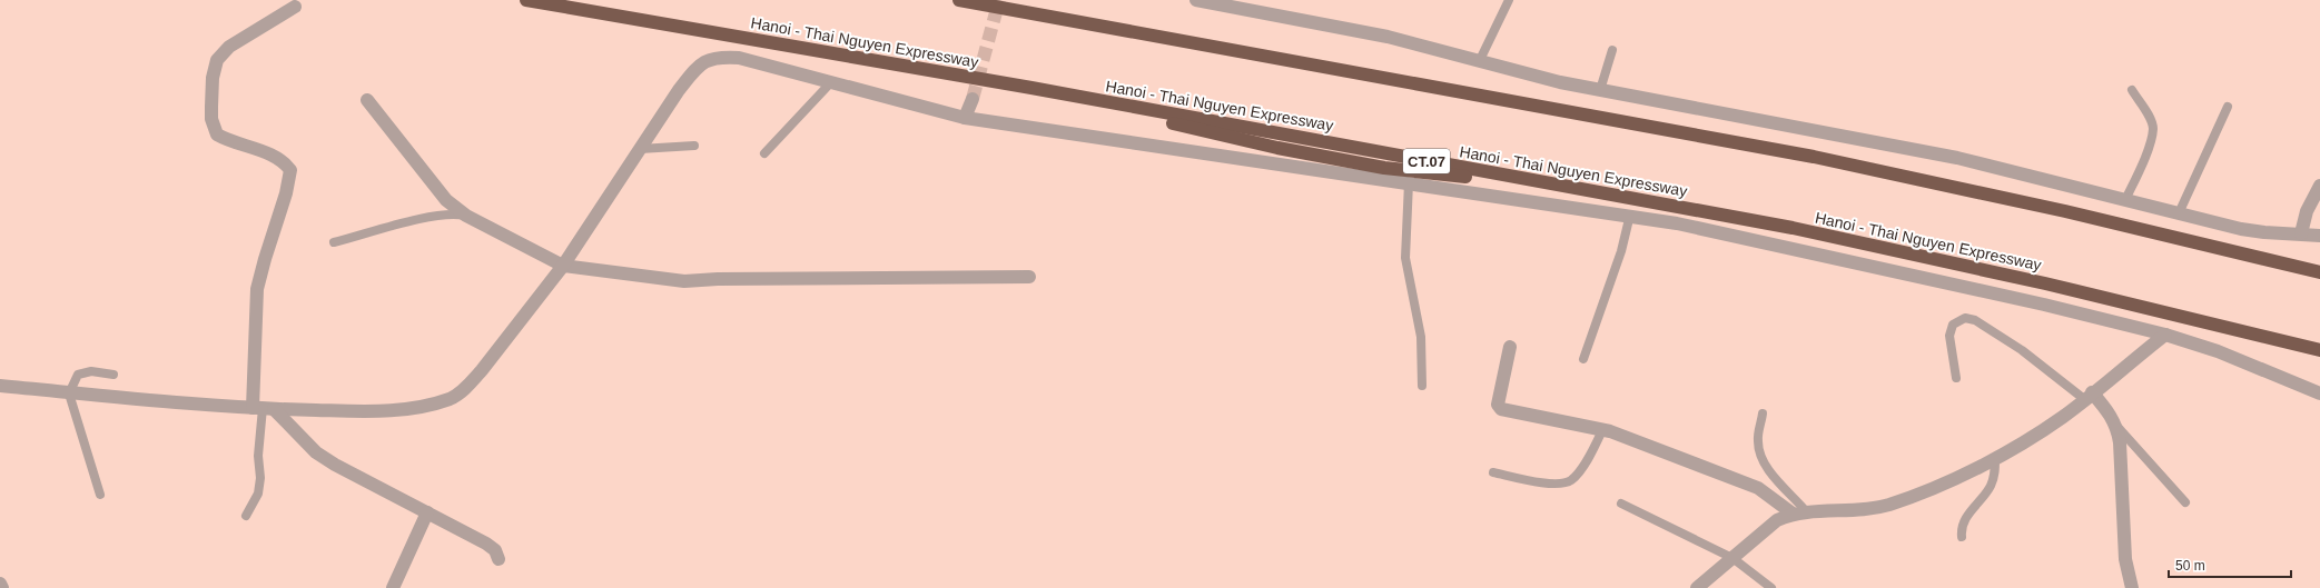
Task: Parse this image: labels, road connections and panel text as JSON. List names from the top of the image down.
{
  "streets": {
    "highway": ["Hanoi - Thai Nguyen Expressway", "CT.07"]
  },
  "scale_bar": "50 m"
}
